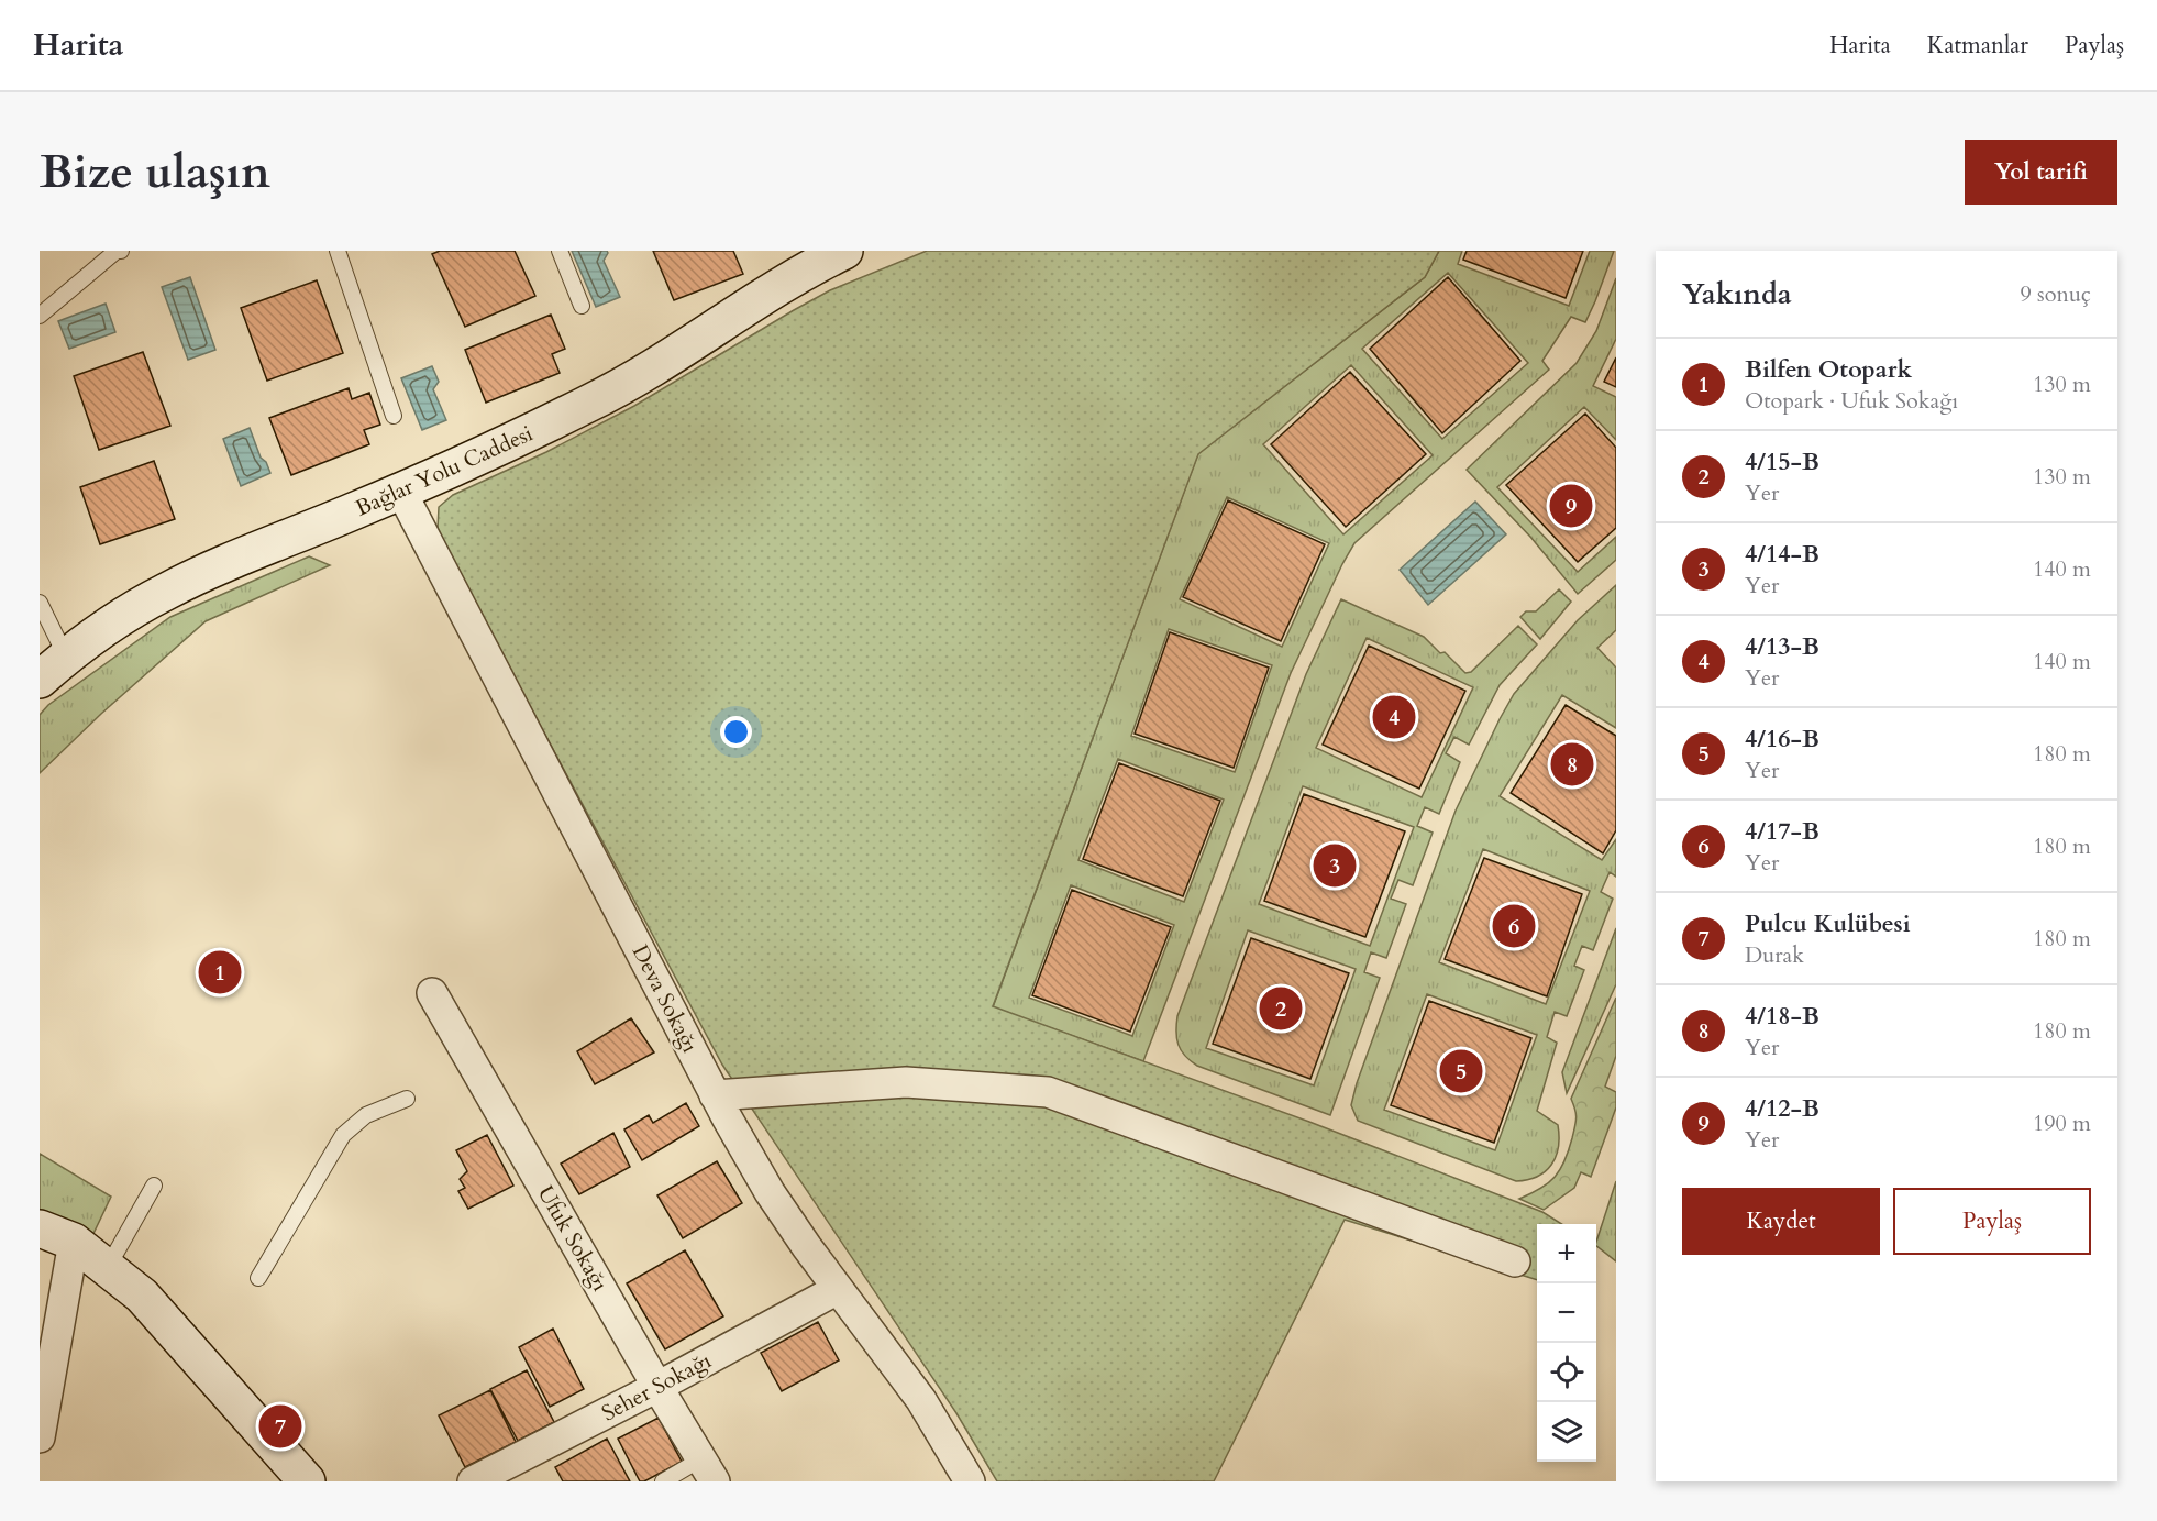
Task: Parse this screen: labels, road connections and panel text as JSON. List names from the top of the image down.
{
  "streets": {
    "street": [
      "Bağlar Yolu Caddesi",
      "Deva Sokağı",
      "Ufuk Sokağı",
      "Seher Sokağı"
    ]
  },
  "crossings": [
    ["Bağlar Yolu Caddesi", "Deva Sokağı"],
    ["Deva Sokağı", "Seher Sokağı"],
    ["Ufuk Sokağı", "Seher Sokağı"]
  ],
  "page": {
    "header": "Harita",
    "nav": ["Harita", "Katmanlar", "Paylaş"],
    "buttons": [
      "Yol tarifi",
      ["Kaydet", "Paylaş"]
    ],
    "title": "Bize ulaşın",
    "heading": ["Yakında", "9 sonuç"],
    "list": [
      {
        "mark": "1",
        "name": "Bilfen Otopark",
        "note": "Otopark · Ufuk Sokağı",
        "value": "130 m"
      },
      {
        "mark": "2",
        "name": "4/15-B",
        "note": "Yer",
        "value": "130 m"
      },
      {
        "mark": "3",
        "name": "4/14-B",
        "note": "Yer",
        "value": "140 m"
      },
      {
        "mark": "4",
        "name": "4/13-B",
        "note": "Yer",
        "value": "140 m"
      },
      {
        "mark": "5",
        "name": "4/16-B",
        "note": "Yer",
        "value": "180 m"
      },
      {
        "mark": "6",
        "name": "4/17-B",
        "note": "Yer",
        "value": "180 m"
      },
      {
        "mark": "7",
        "name": "Pulcu Kulübesi",
        "note": "Durak",
        "value": "180 m"
      },
      {
        "mark": "8",
        "name": "4/18-B",
        "note": "Yer",
        "value": "180 m"
      },
      {
        "mark": "9",
        "name": "4/12-B",
        "note": "Yer",
        "value": "190 m"
      }
    ],
    "pins": [
      "9",
      "4",
      "8",
      "3",
      "6",
      "1",
      "2",
      "5",
      "7"
    ],
    "map_buttons": ["+", "−"]
  }
}
